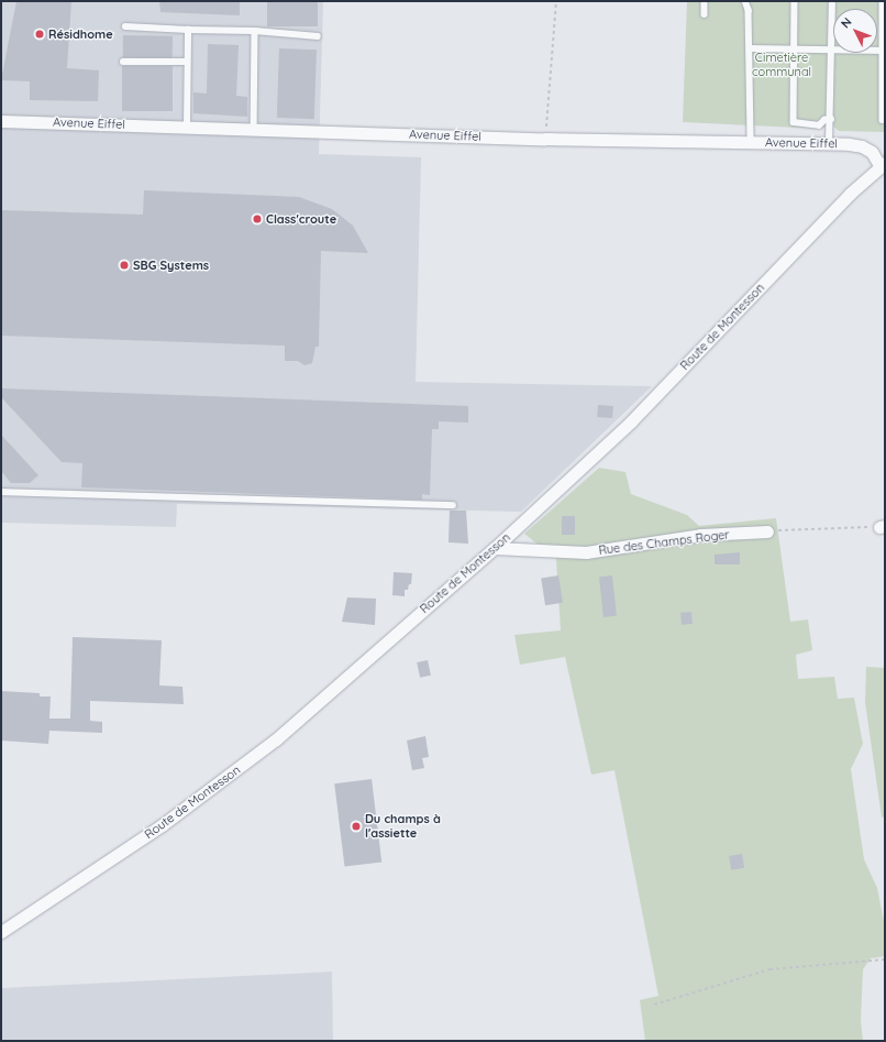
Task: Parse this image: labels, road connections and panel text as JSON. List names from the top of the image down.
{
  "streets": {
    "street": ["Avenue Eiffel", "Route de Montesson", "Rue des Champs Roger"]
  },
  "crossings": [
    ["Avenue Eiffel", "Route de Montesson"],
    ["Route de Montesson", "Rue des Champs Roger"]
  ],
  "parks": ["Cimetière communal"],
  "places": [
    "Résidhome",
    "Class'croute",
    "SBG Systems",
    "Du champs à l'assiette"
  ],
  "north": "top left"
}
